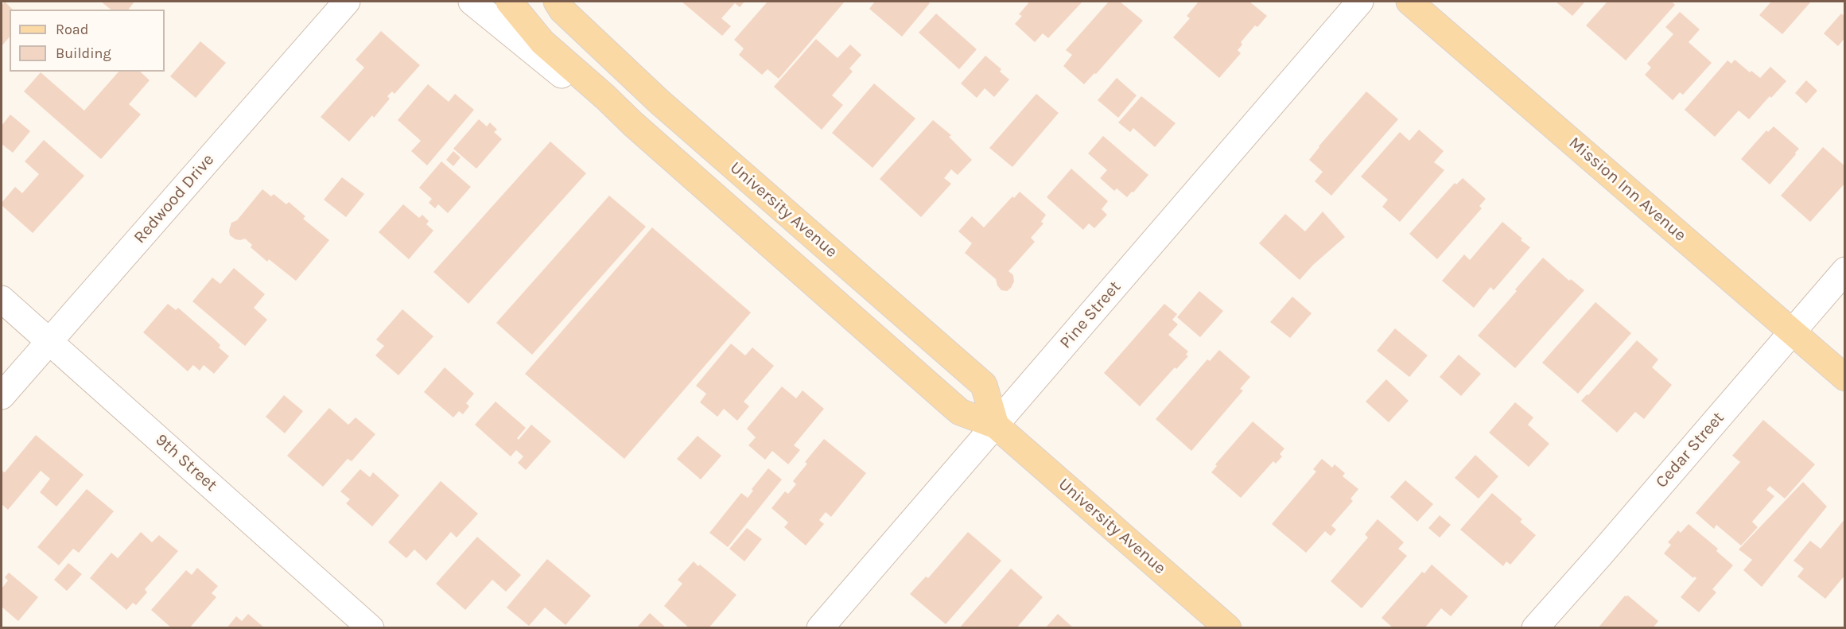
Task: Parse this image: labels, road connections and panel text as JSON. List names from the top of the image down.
{
  "streets": {
    "main road": ["Mission Inn Avenue", "University Avenue"],
    "street": [
      "Redwood Drive",
      "Pine Street",
      "Cedar Street",
      "9th Street"
    ]
  },
  "crossings": [
    ["Mission Inn Avenue", "Cedar Street"],
    ["Redwood Drive", "9th Street"],
    ["University Avenue", "Pine Street"]
  ],
  "legend": ["Road", "Building"]
}
